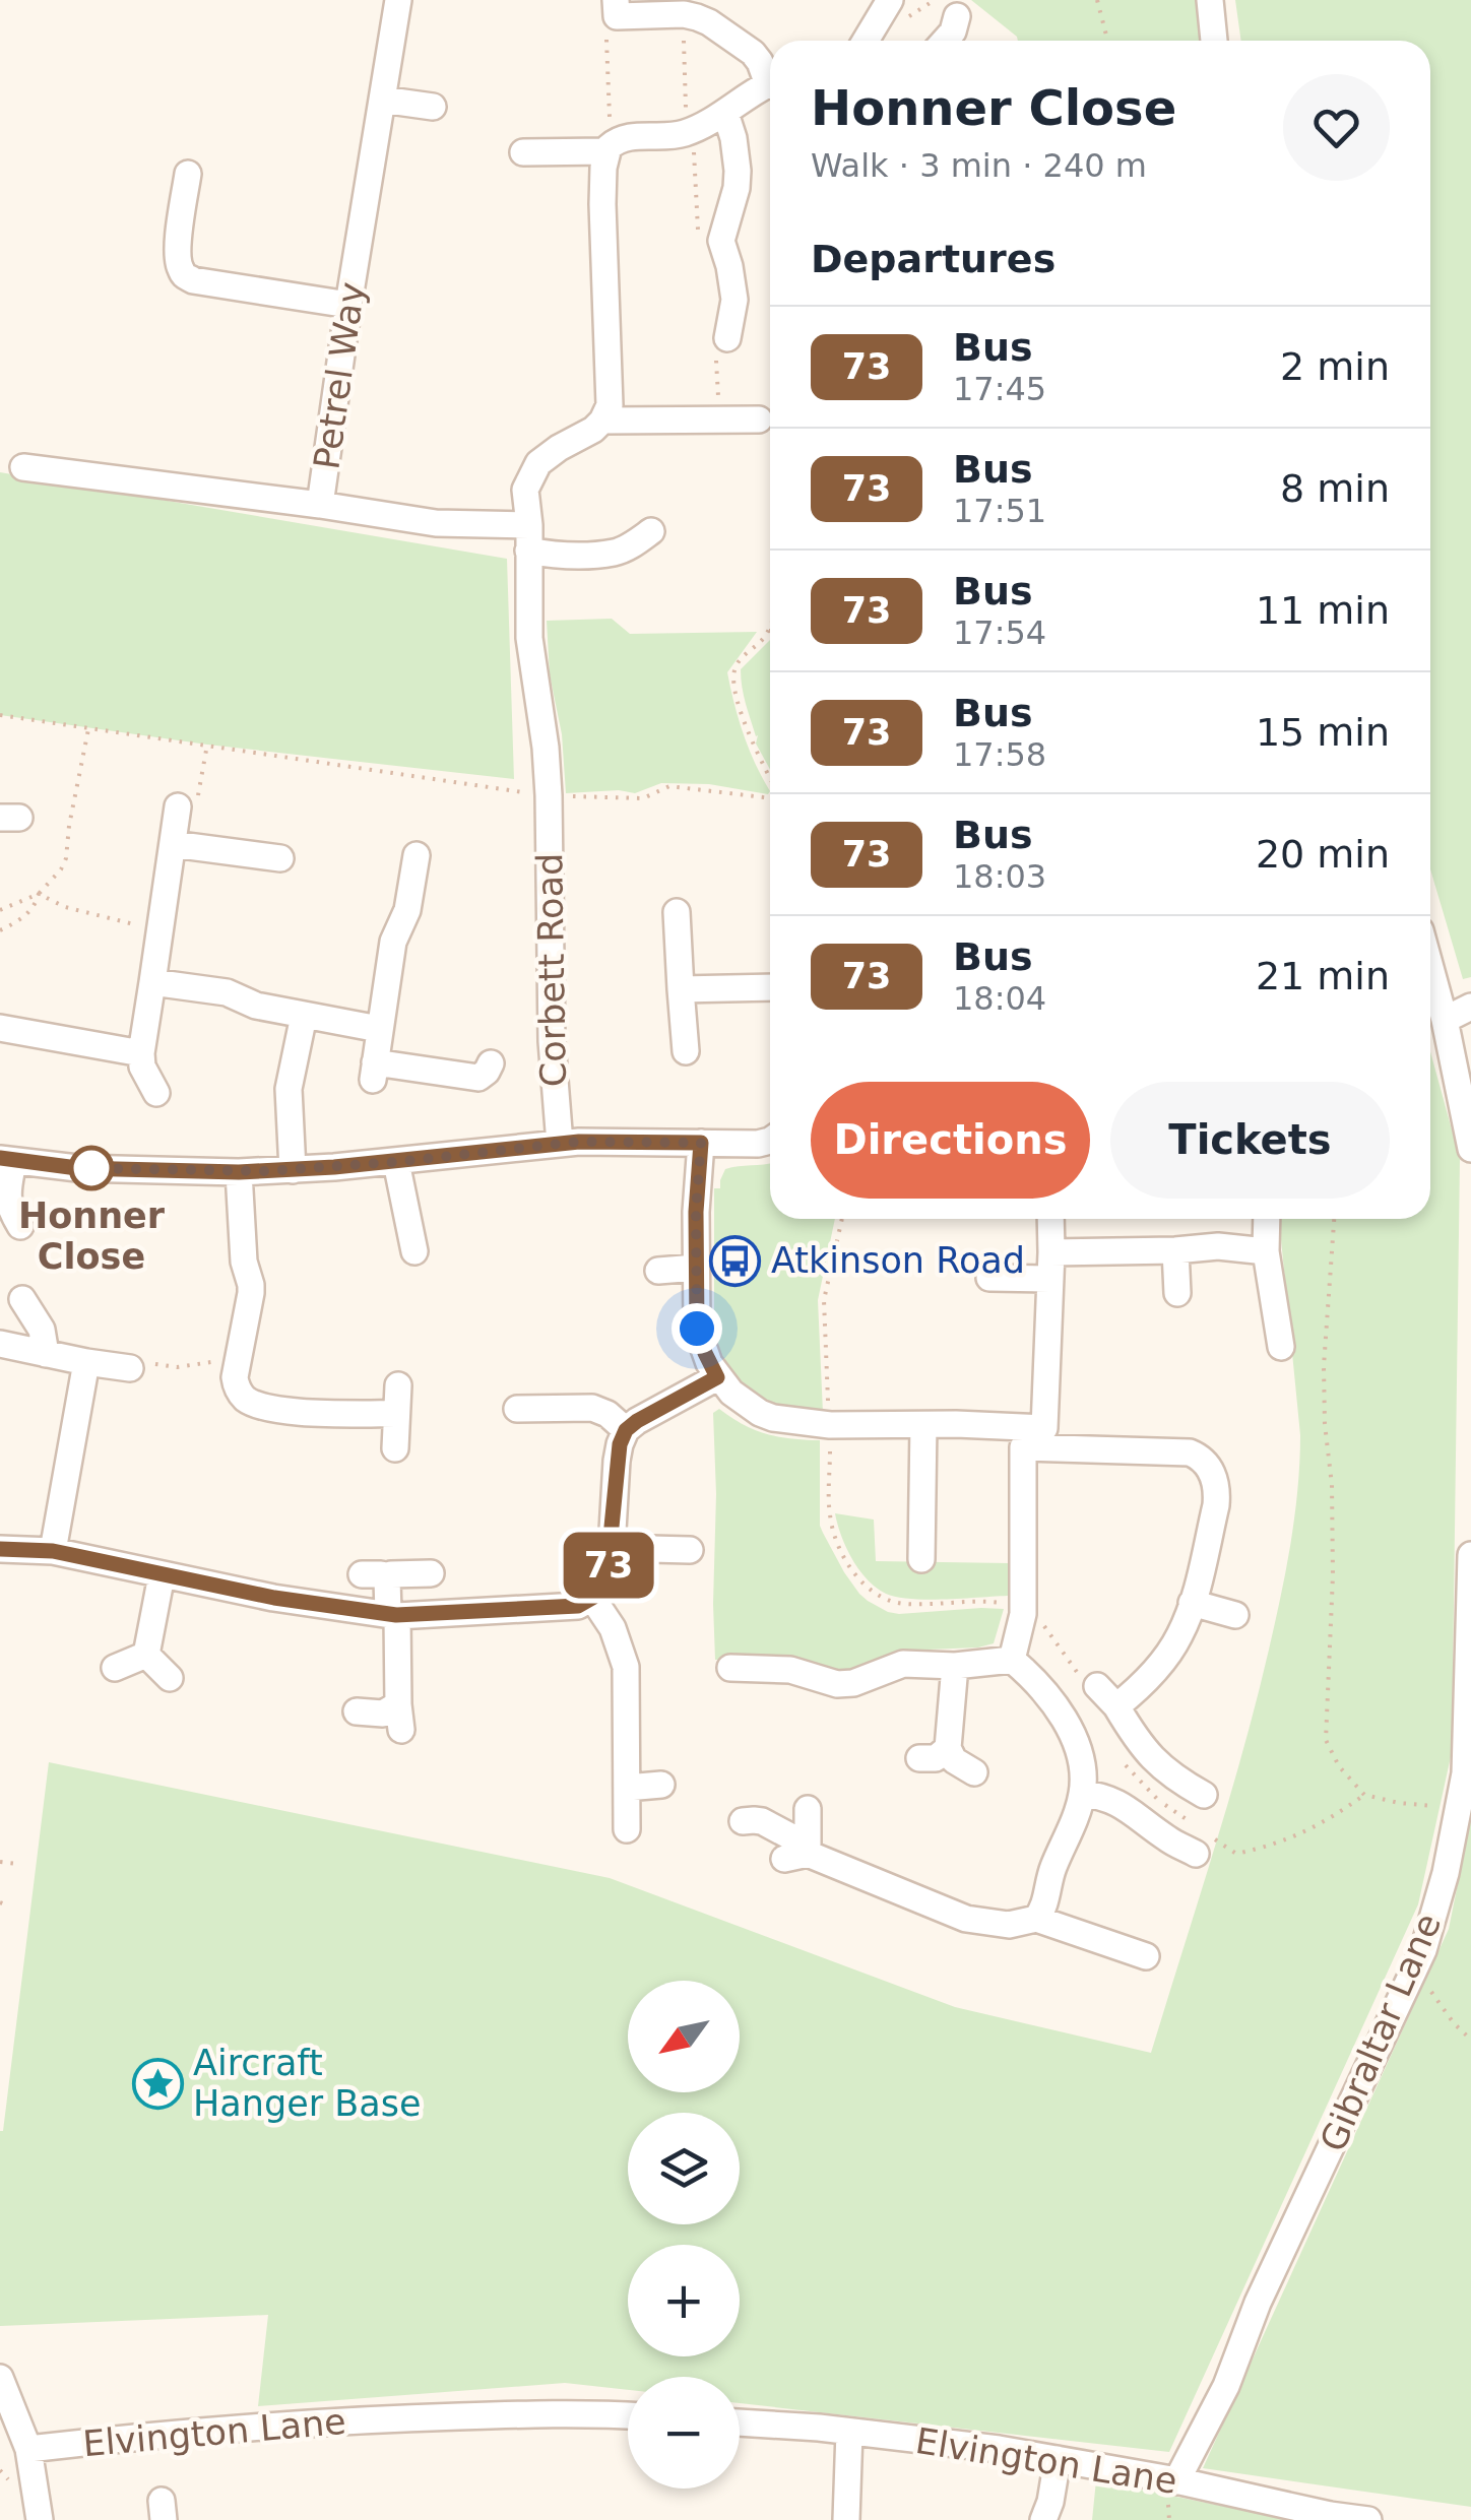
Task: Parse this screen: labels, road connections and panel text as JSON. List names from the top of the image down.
{
  "streets": {
    "street": [
      "Petrel Way",
      "Corbett Road",
      "Gibraltar Lane",
      "Elvington Lane"
    ]
  },
  "crossings": [
    ["Petrel Way", "Corbett Road"],
    ["Gibraltar Lane", "Elvington Lane"]
  ],
  "places": {
    "other": ["Honner Close"],
    "bus stop": ["Atkinson Road"],
    "place": ["Aircraft Hanger Base"]
  },
  "lines": ["bus line 73"],
  "north": "bottom left",
  "page": {
    "on_map": "73",
    "heading": [
      ["Honner Close", "Walk · 3 min · 240 m"],
      "Departures"
    ],
    "list": [
      {
        "mark": "73",
        "name": "Bus",
        "note": "17:45",
        "value": "2 min"
      },
      {
        "mark": "73",
        "name": "Bus",
        "note": "17:51",
        "value": "8 min"
      },
      {
        "mark": "73",
        "name": "Bus",
        "note": "17:54",
        "value": "11 min"
      },
      {
        "mark": "73",
        "name": "Bus",
        "note": "17:58",
        "value": "15 min"
      },
      {
        "mark": "73",
        "name": "Bus",
        "note": "18:03",
        "value": "20 min"
      },
      {
        "mark": "73",
        "name": "Bus",
        "note": "18:04",
        "value": "21 min"
      }
    ],
    "buttons": ["Directions", "Tickets"],
    "map_buttons": ["+", "−"]
  }
}
